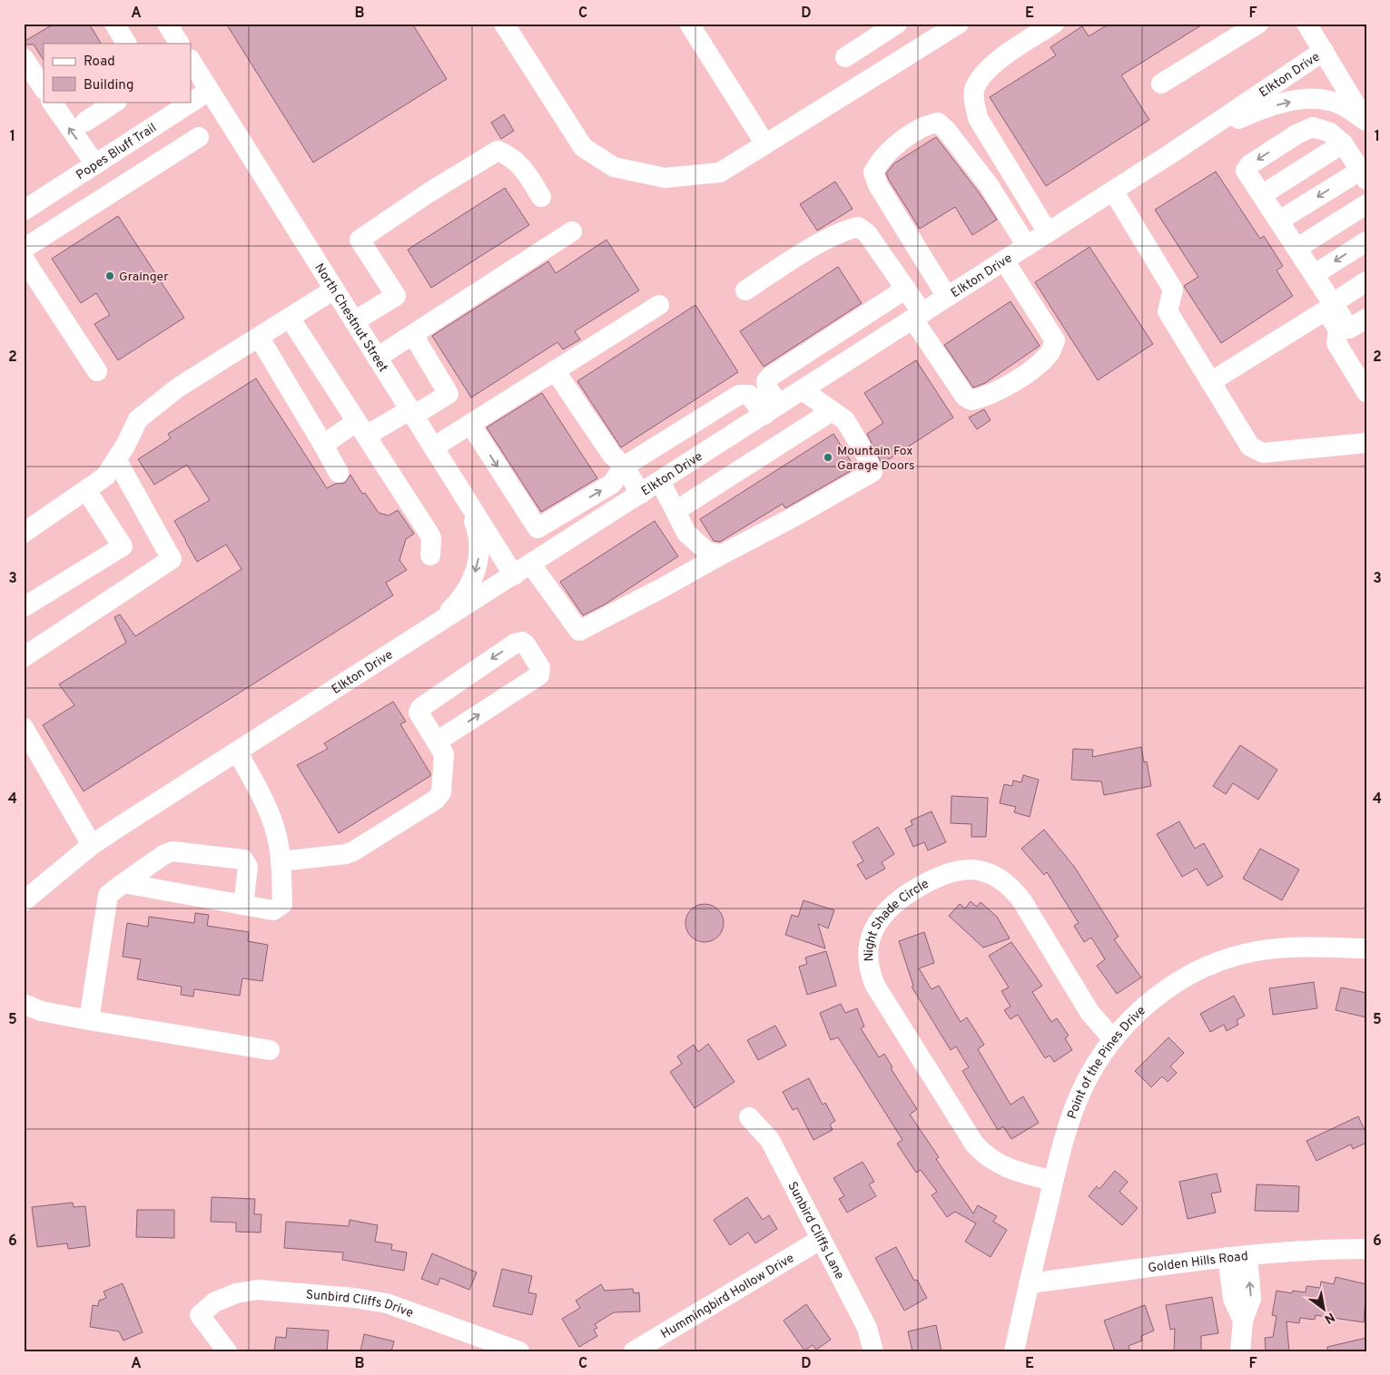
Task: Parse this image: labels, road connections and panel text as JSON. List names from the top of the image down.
{
  "streets": {
    "street": [
      "Elkton Drive",
      "Popes Bluff Trail",
      "North Chestnut Street",
      "Night Shade Circle",
      "Point of the Pines Drive",
      "Sunbird Cliffs Lane",
      "Golden Hills Road",
      "Hummingbird Hollow Drive",
      "Sunbird Cliffs Drive"
    ]
  },
  "crossings": [
    ["Elkton Drive", "North Chestnut Street"],
    ["Popes Bluff Trail", "North Chestnut Street"],
    ["Night Shade Circle", "Point of the Pines Drive"],
    ["Point of the Pines Drive", "Golden Hills Road"],
    ["Sunbird Cliffs Lane", "Hummingbird Hollow Drive"]
  ],
  "places": ["Grainger", "Mountain Fox Garage Doors"],
  "legend": ["Road", "Building"],
  "north": "bottom right",
  "grid": {
    "columns": [
      "A",
      "B",
      "C",
      "D",
      "E",
      "F"
    ],
    "rows": [
      "1",
      "2",
      "3",
      "4",
      "5",
      "6"
    ]
  }
}
